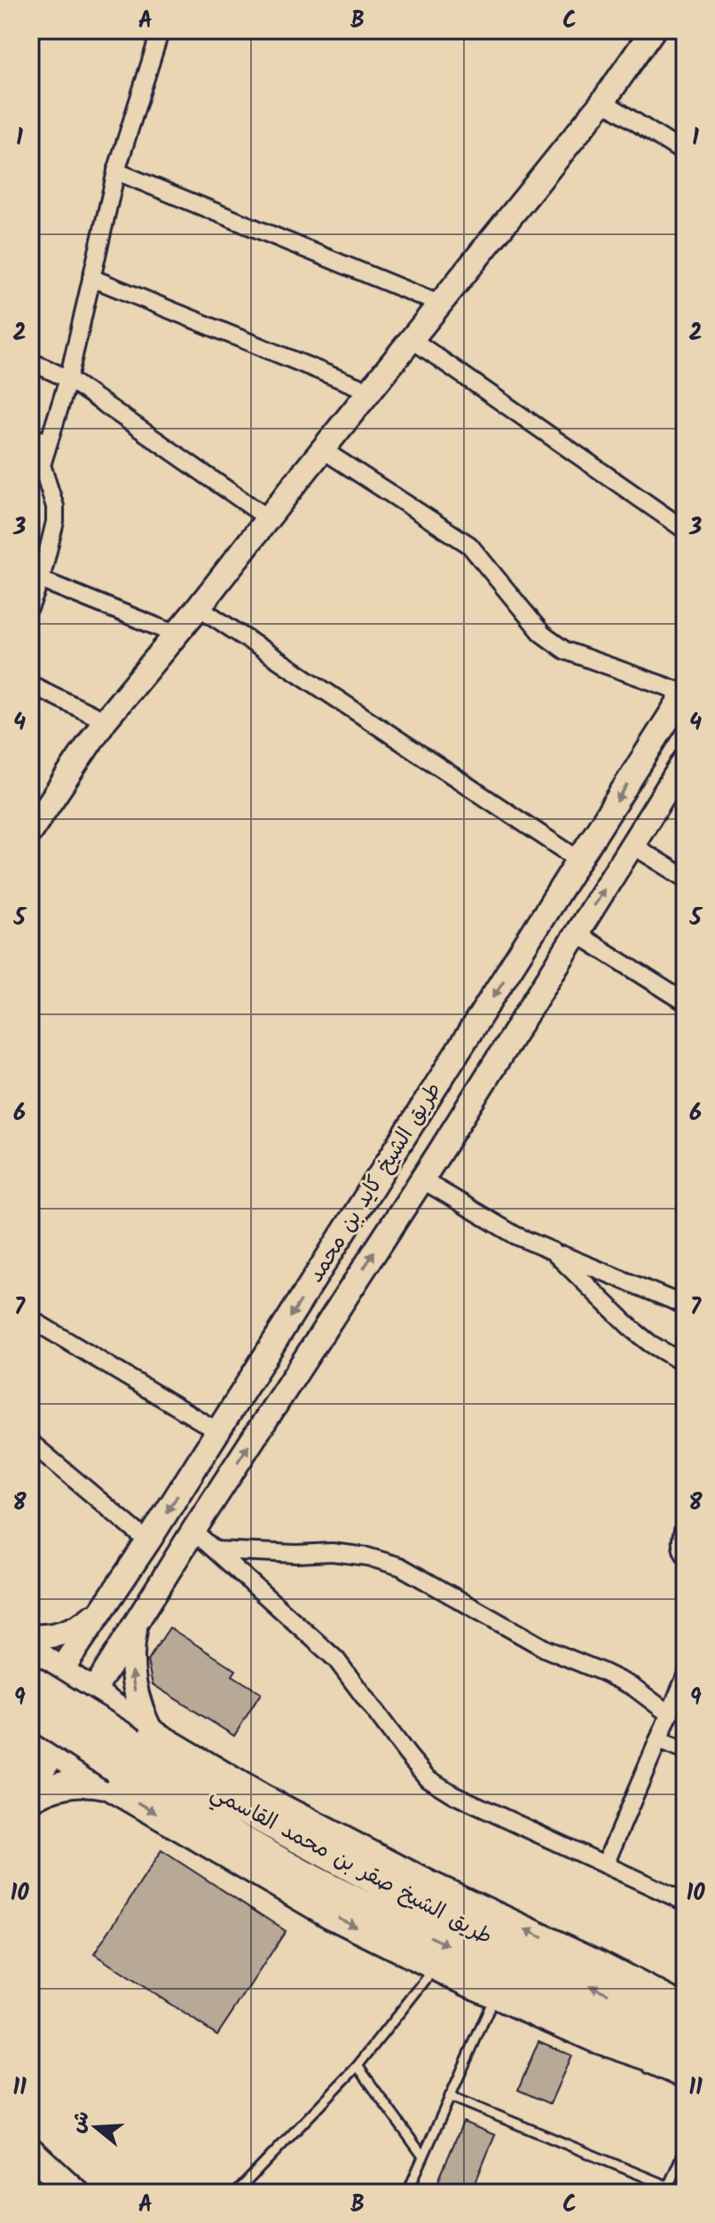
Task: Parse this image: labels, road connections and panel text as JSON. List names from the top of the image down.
{
  "streets": {
    "highway": ["طريق الشيخ صقر بن محمد القاسمي"],
    "main road": ["طريق الشيخ كايد بن محمد"]
  },
  "north": "left",
  "grid": {
    "columns": ["A", "B", "C"],
    "rows": [
      "1",
      "2",
      "3",
      "4",
      "5",
      "6",
      "7",
      "8",
      "9",
      "10",
      "11"
    ]
  }
}
